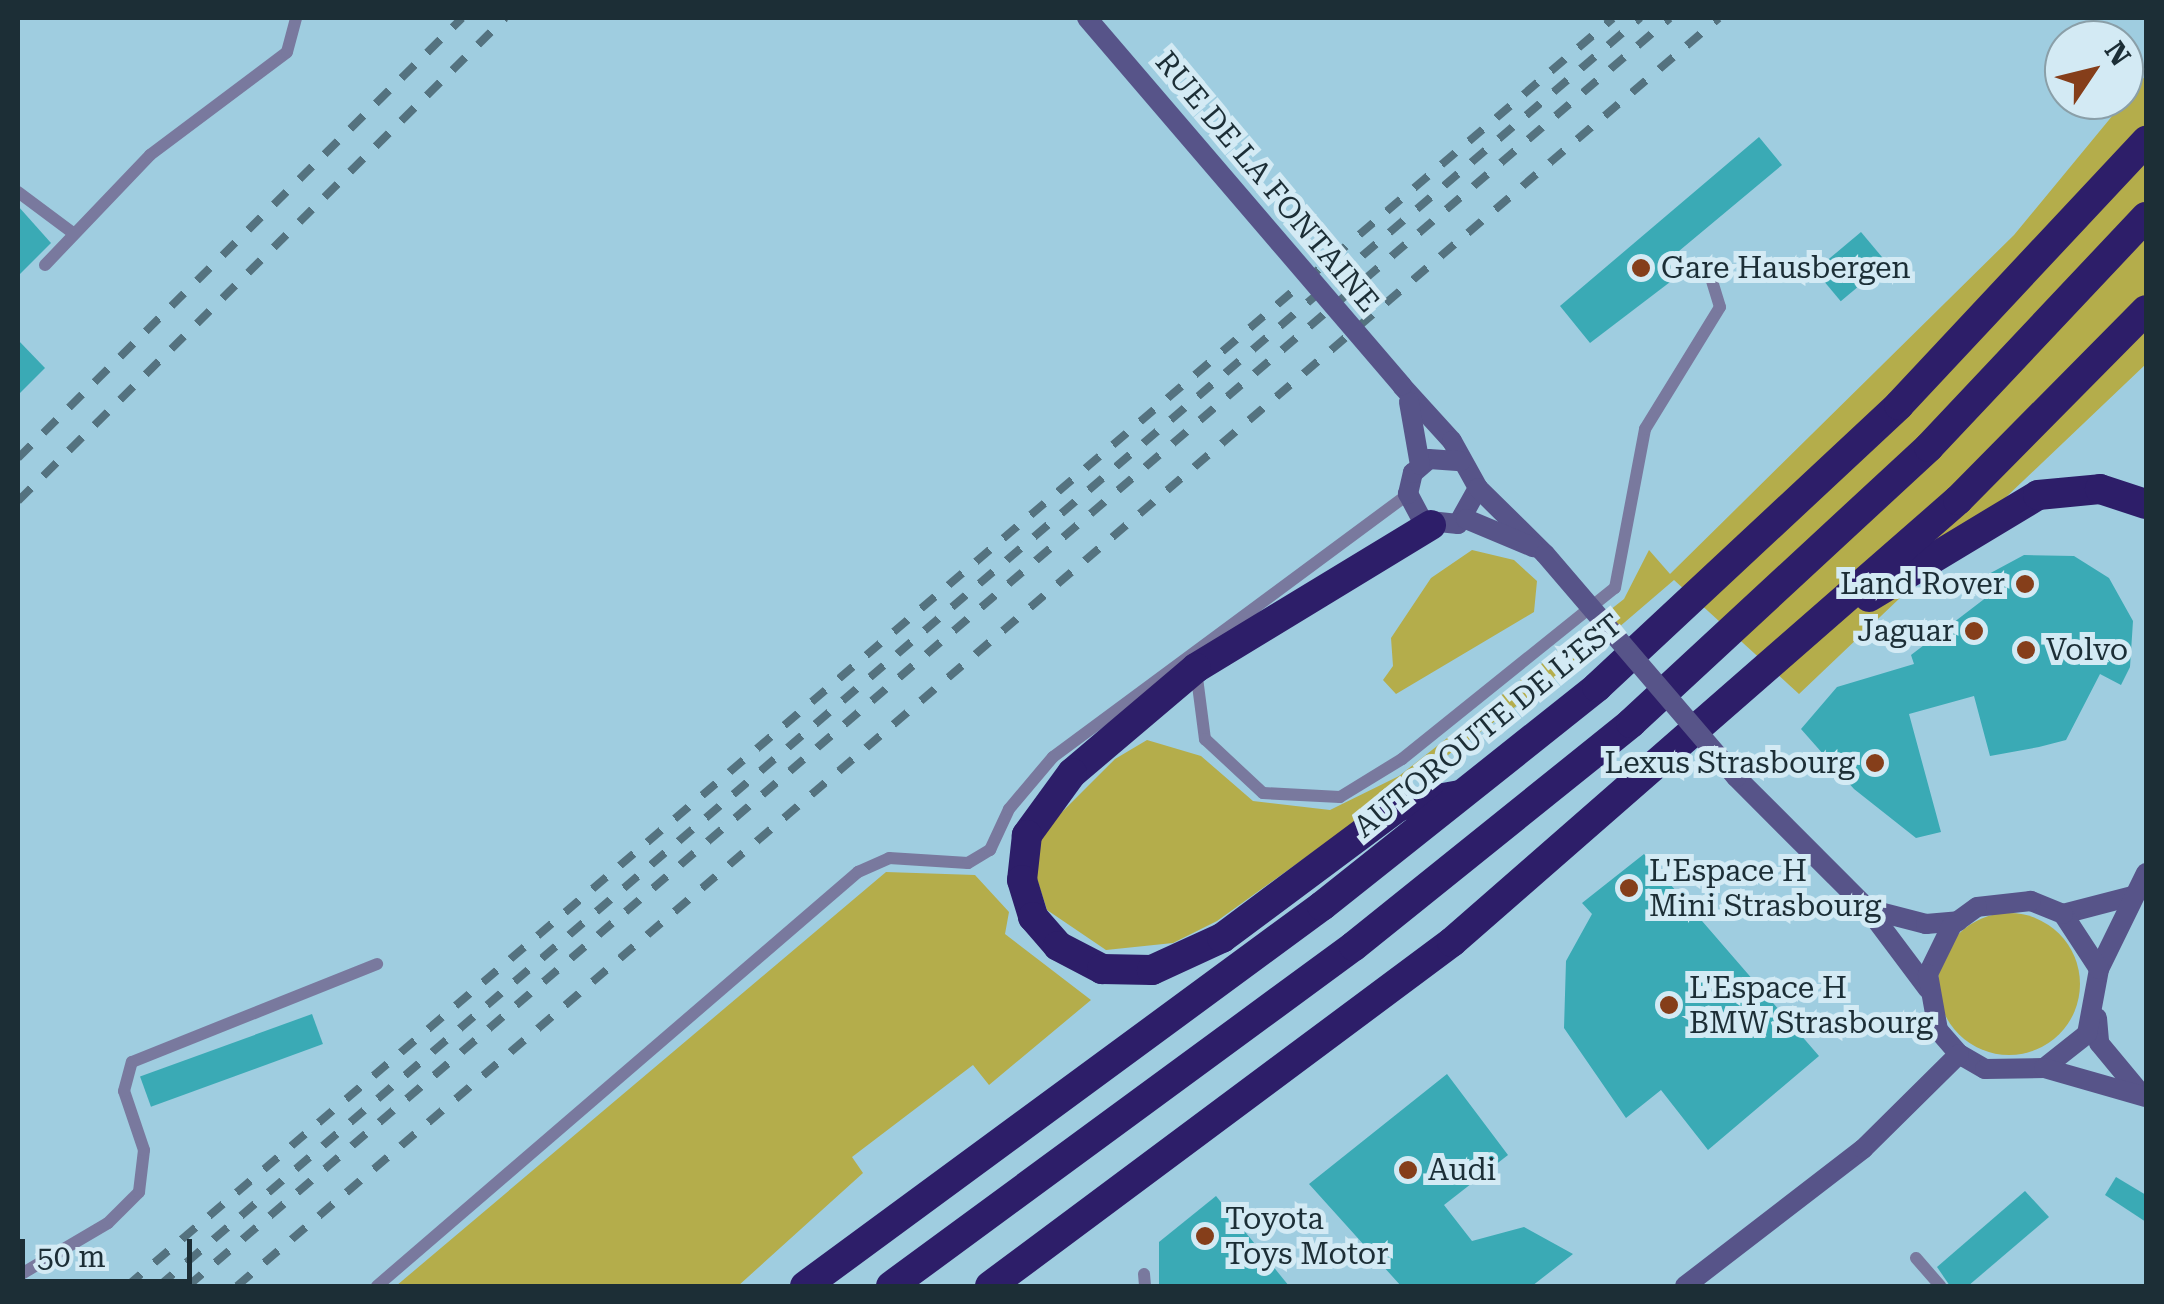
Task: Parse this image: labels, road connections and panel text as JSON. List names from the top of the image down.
{
  "streets": {
    "highway": ["AUTOROUTE DE L’EST"],
    "street": ["RUE DE LA FONTAINE"]
  },
  "places": [
    "Gare Hausbergen",
    "Land Rover",
    "Jaguar",
    "Volvo",
    "Lexus Strasbourg",
    "L'Espace H Mini Strasbourg",
    "L'Espace H BMW Strasbourg",
    "Audi",
    "Toyota Toys Motor"
  ],
  "scale_bar": "50 m",
  "north": "top right"
}
